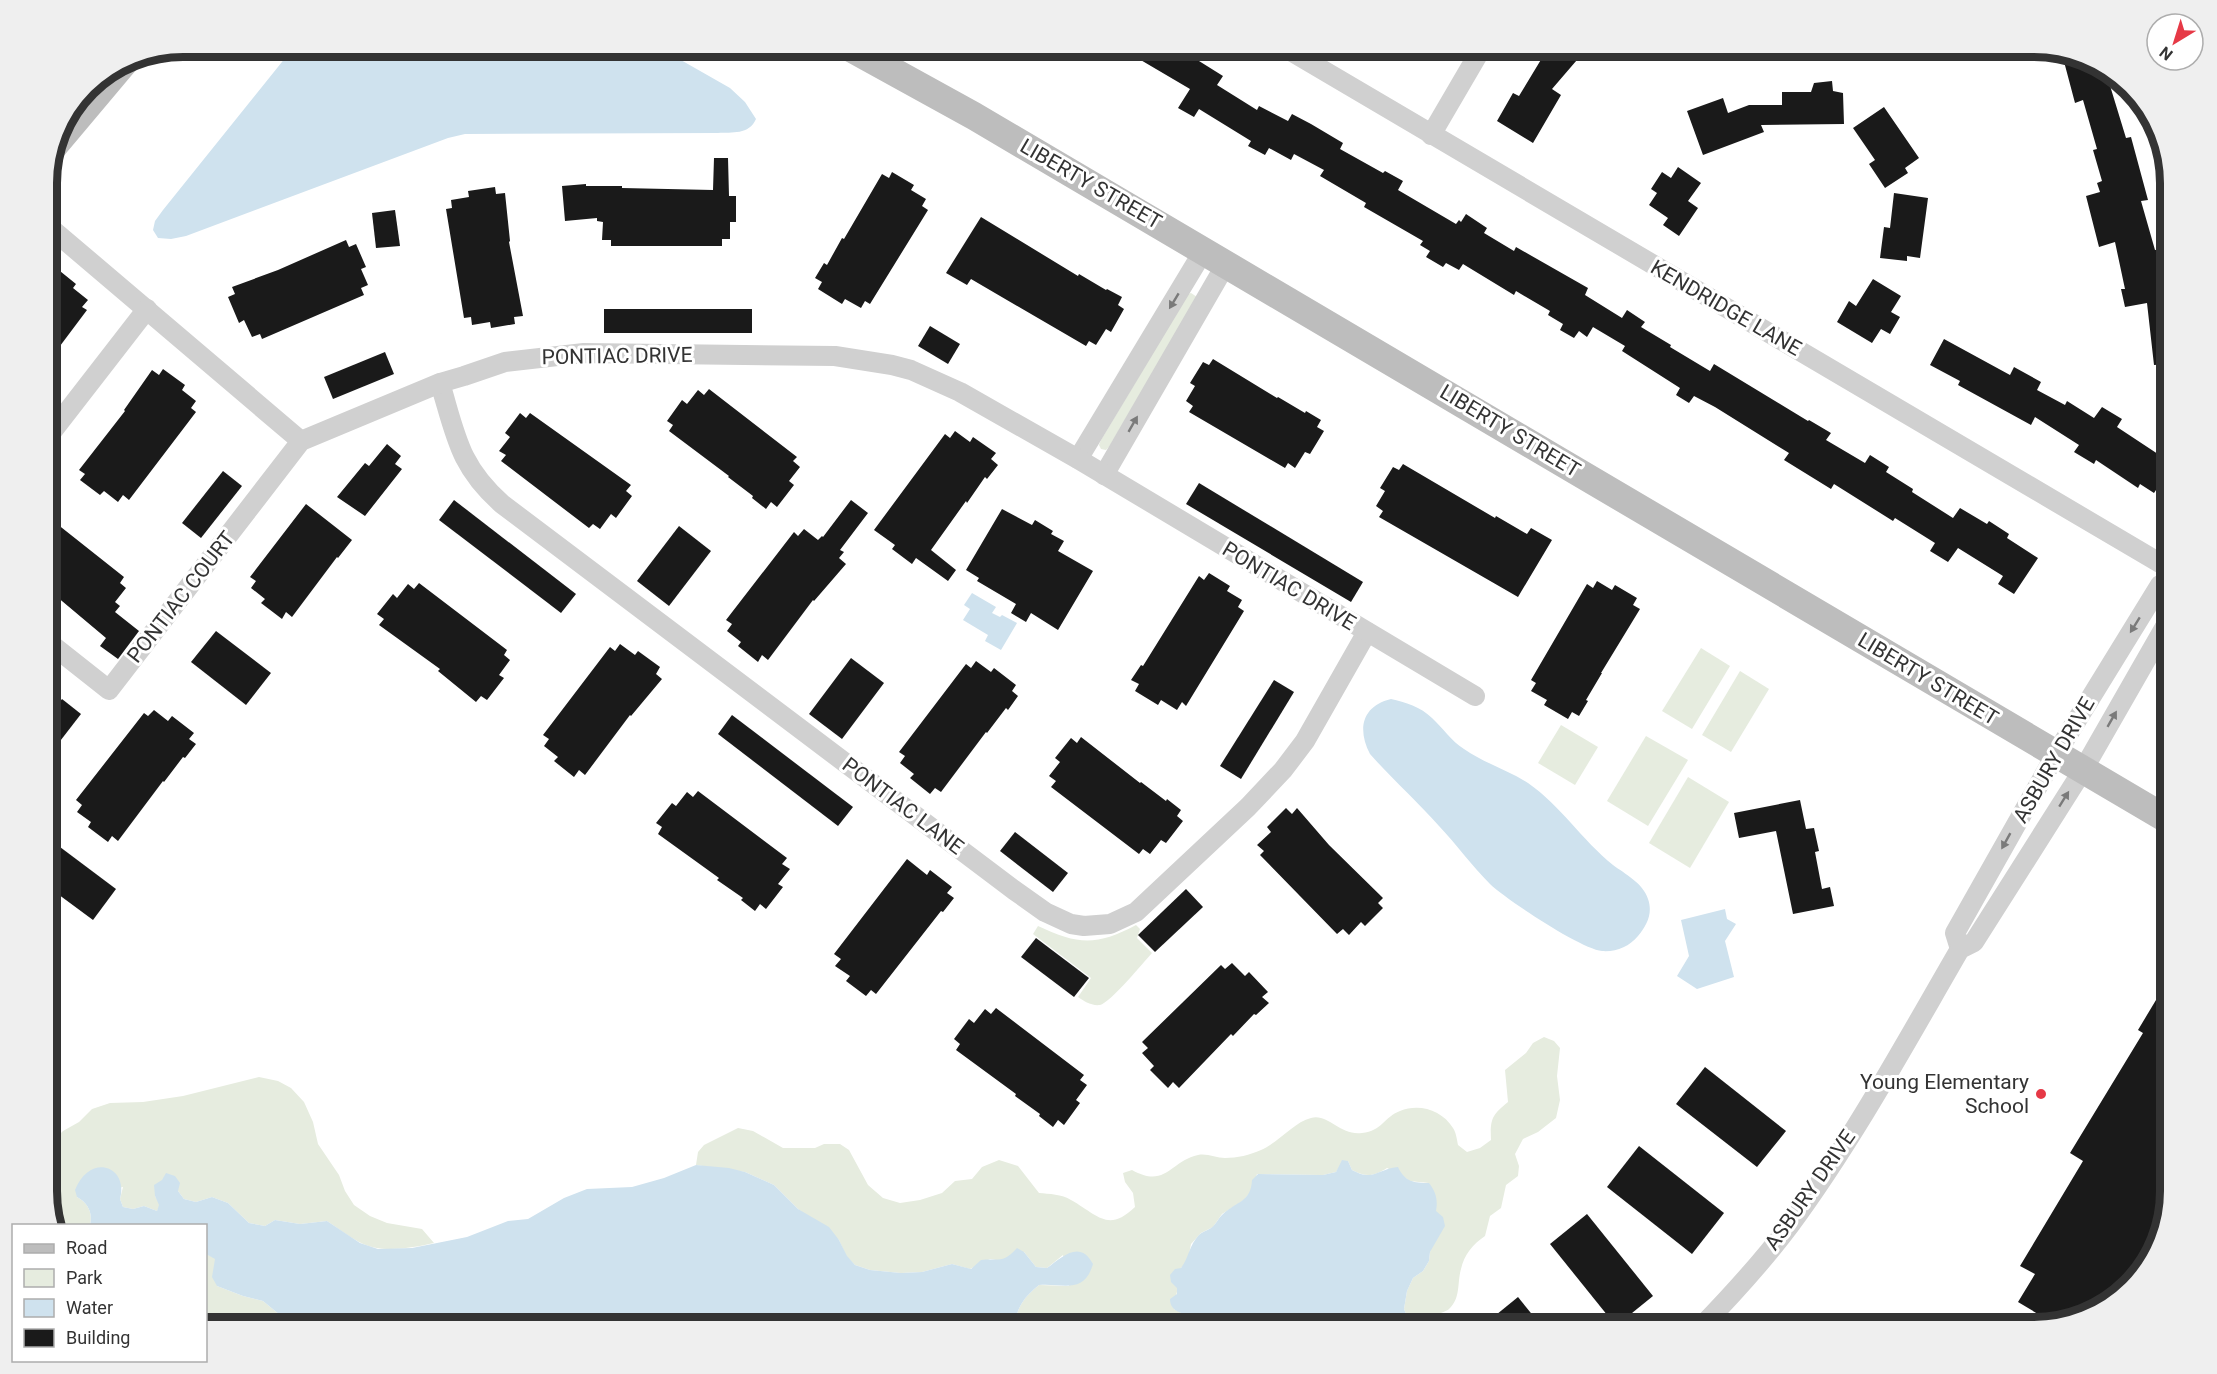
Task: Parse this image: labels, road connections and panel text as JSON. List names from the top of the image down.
{
  "streets": {
    "street": [
      "LIBERTY STREET",
      "KENDRIDGE LANE",
      "PONTIAC DRIVE",
      "PONTIAC COURT",
      "ASBURY DRIVE",
      "PONTIAC LANE"
    ]
  },
  "crossings": [
    ["LIBERTY STREET", "ASBURY DRIVE"],
    ["PONTIAC DRIVE", "PONTIAC COURT"],
    ["PONTIAC DRIVE", "PONTIAC LANE"]
  ],
  "places": ["Young Elementary School"],
  "legend": [
    "Road",
    "Park",
    "Water",
    "Building"
  ],
  "north": "bottom left"
}
